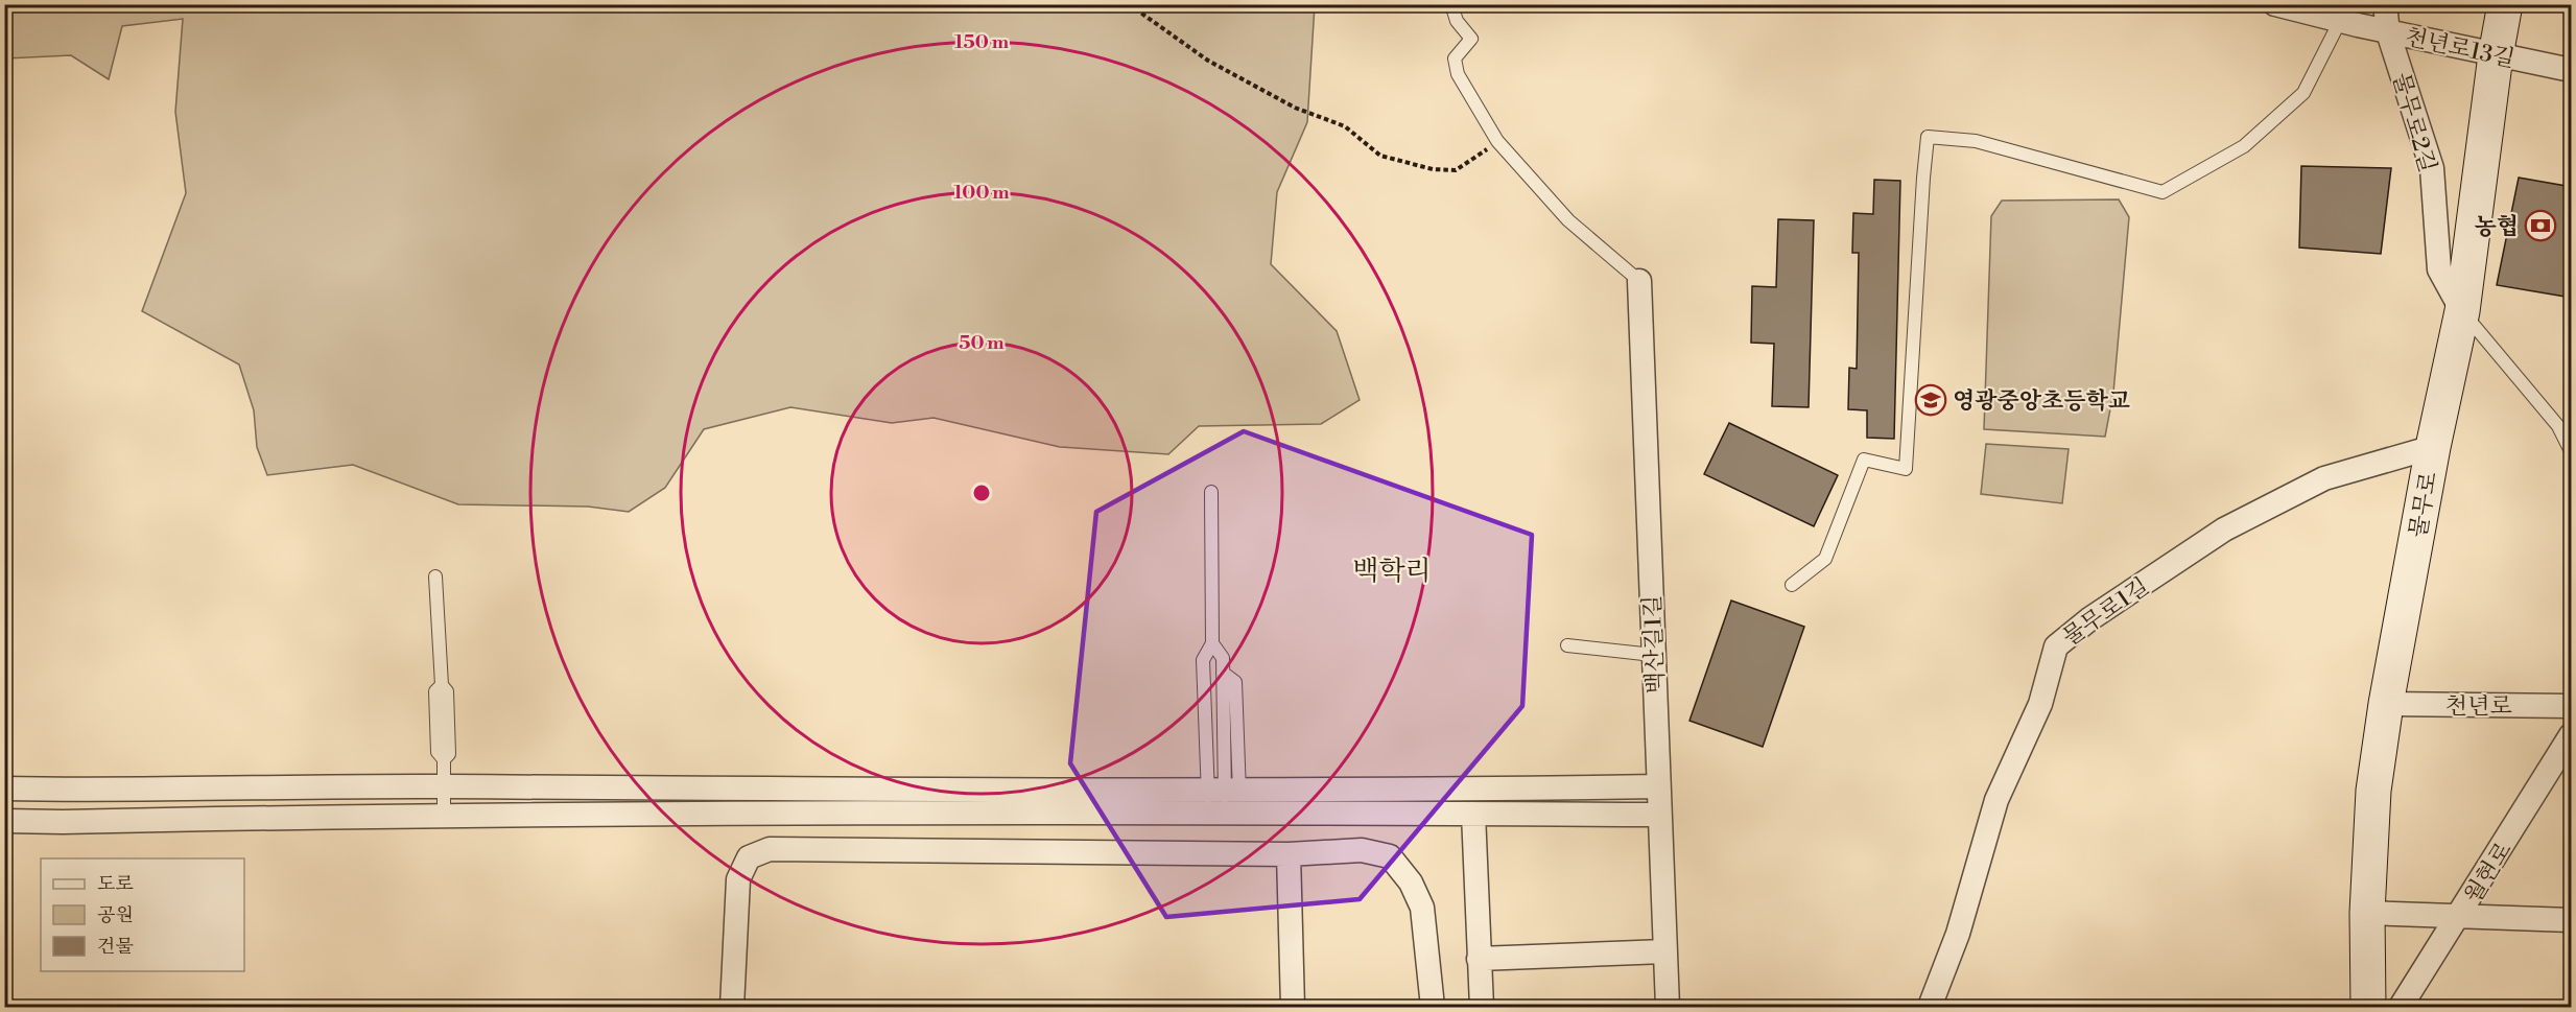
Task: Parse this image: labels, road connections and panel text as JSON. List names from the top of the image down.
{
  "streets": {
    "main road": ["물무로"],
    "street": [
      "천년로13길",
      "물무로2길",
      "물무로1길",
      "백산길1길",
      "천년로",
      "월현로"
    ]
  },
  "crossings": [
    ["천년로13길", "물무로2길"],
    ["천년로13길", "물무로"],
    ["물무로2길", "물무로"],
    ["물무로", "물무로1길"],
    ["물무로", "천년로"]
  ],
  "districts": ["백학리"],
  "places": {
    "bank": ["농협"],
    "school or university": ["영광중앙초등학교"]
  },
  "legend": ["도로", "공원", "건물"],
  "rings": ["150 m", "100 m", "50 m"]
}
